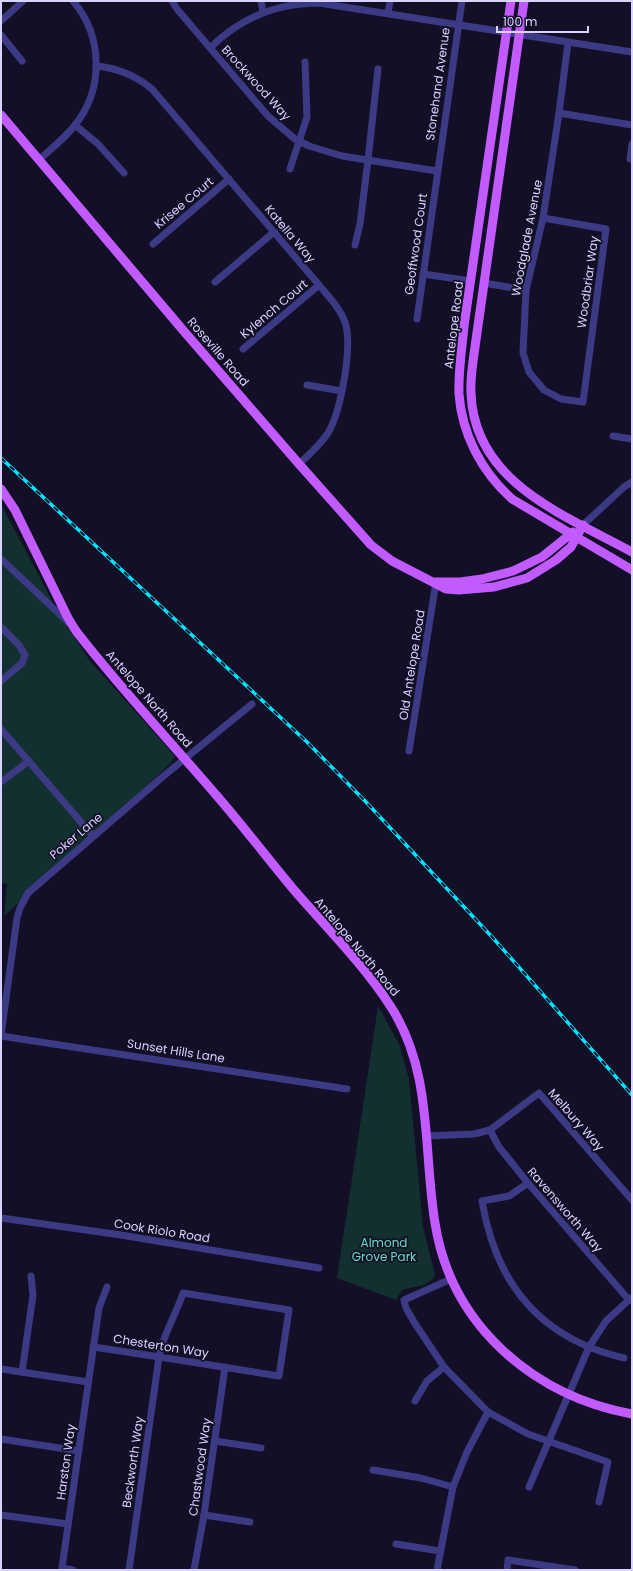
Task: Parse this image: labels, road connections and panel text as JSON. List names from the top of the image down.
{
  "streets": {
    "main road": ["Antelope Road", "Roseville Road", "Antelope North Road"],
    "street": [
      "Brockwood Way",
      "Stonehand Avenue",
      "Krisee Court",
      "Katella Way",
      "Woodglade Avenue",
      "Geoffwood Court",
      "Woodbriar Way",
      "Kylench Court",
      "Old Antelope Road",
      "Poker Lane",
      "Sunset Hills Lane",
      "Melbury Way",
      "Ravensworth Way",
      "Cook Riolo Road",
      "Chesterton Way",
      "Harston Way",
      "Beckworth Way",
      "Chastwood Way"
    ]
  },
  "crossings": [
    ["Brockwood Way", "Stonehand Avenue"],
    ["Brockwood Way", "Geoffwood Court"],
    ["Stonehand Avenue", "Geoffwood Court"],
    ["Krisee Court", "Katella Way"],
    ["Katella Way", "Kylench Court"],
    ["Katella Way", "Roseville Road"],
    ["Woodglade Avenue", "Woodbriar Way"],
    ["Antelope Road", "Roseville Road"],
    ["Roseville Road", "Old Antelope Road"],
    ["Antelope North Road", "Poker Lane"],
    ["Antelope North Road", "Melbury Way"],
    ["Poker Lane", "Sunset Hills Lane"],
    ["Melbury Way", "Ravensworth Way"],
    ["Chesterton Way", "Harston Way"],
    ["Chesterton Way", "Beckworth Way"],
    ["Chesterton Way", "Chastwood Way"]
  ],
  "parks": ["Almond Grove Park"],
  "scale_bar": "100 m"
}
